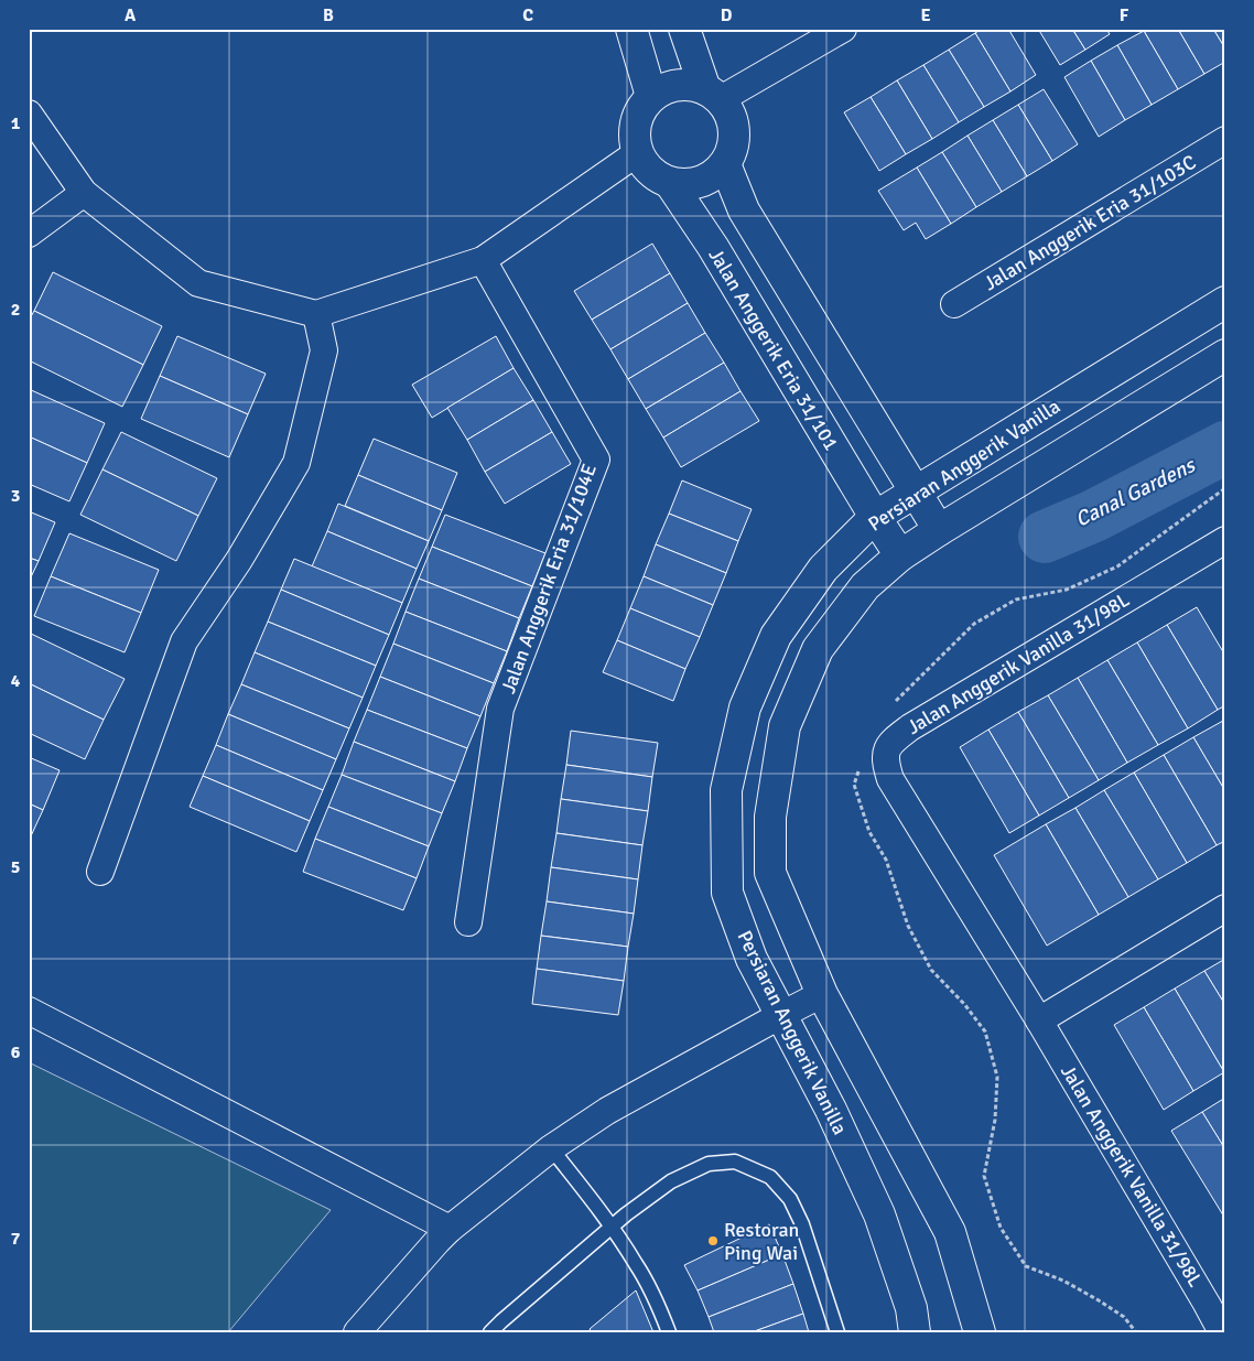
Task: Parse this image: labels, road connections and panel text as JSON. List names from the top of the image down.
{
  "streets": {
    "main road": ["Jalan Anggerik Eria 31/101", "Persiaran Anggerik Vanilla"],
    "street": ["Jalan Anggerik Eria 31/103C", "Jalan Anggerik Eria 31/104E", "Jalan Anggerik Vanilla 31/98L"]
  },
  "crossings": [
    ["Jalan Anggerik Eria 31/101", "Persiaran Anggerik Vanilla"]
  ],
  "water": ["Canal Gardens"],
  "places": ["Restoran Ping Wai"],
  "grid": {
    "columns": [
      "A",
      "B",
      "C",
      "D",
      "E",
      "F"
    ],
    "rows": [
      "1",
      "2",
      "3",
      "4",
      "5",
      "6",
      "7"
    ]
  }
}
